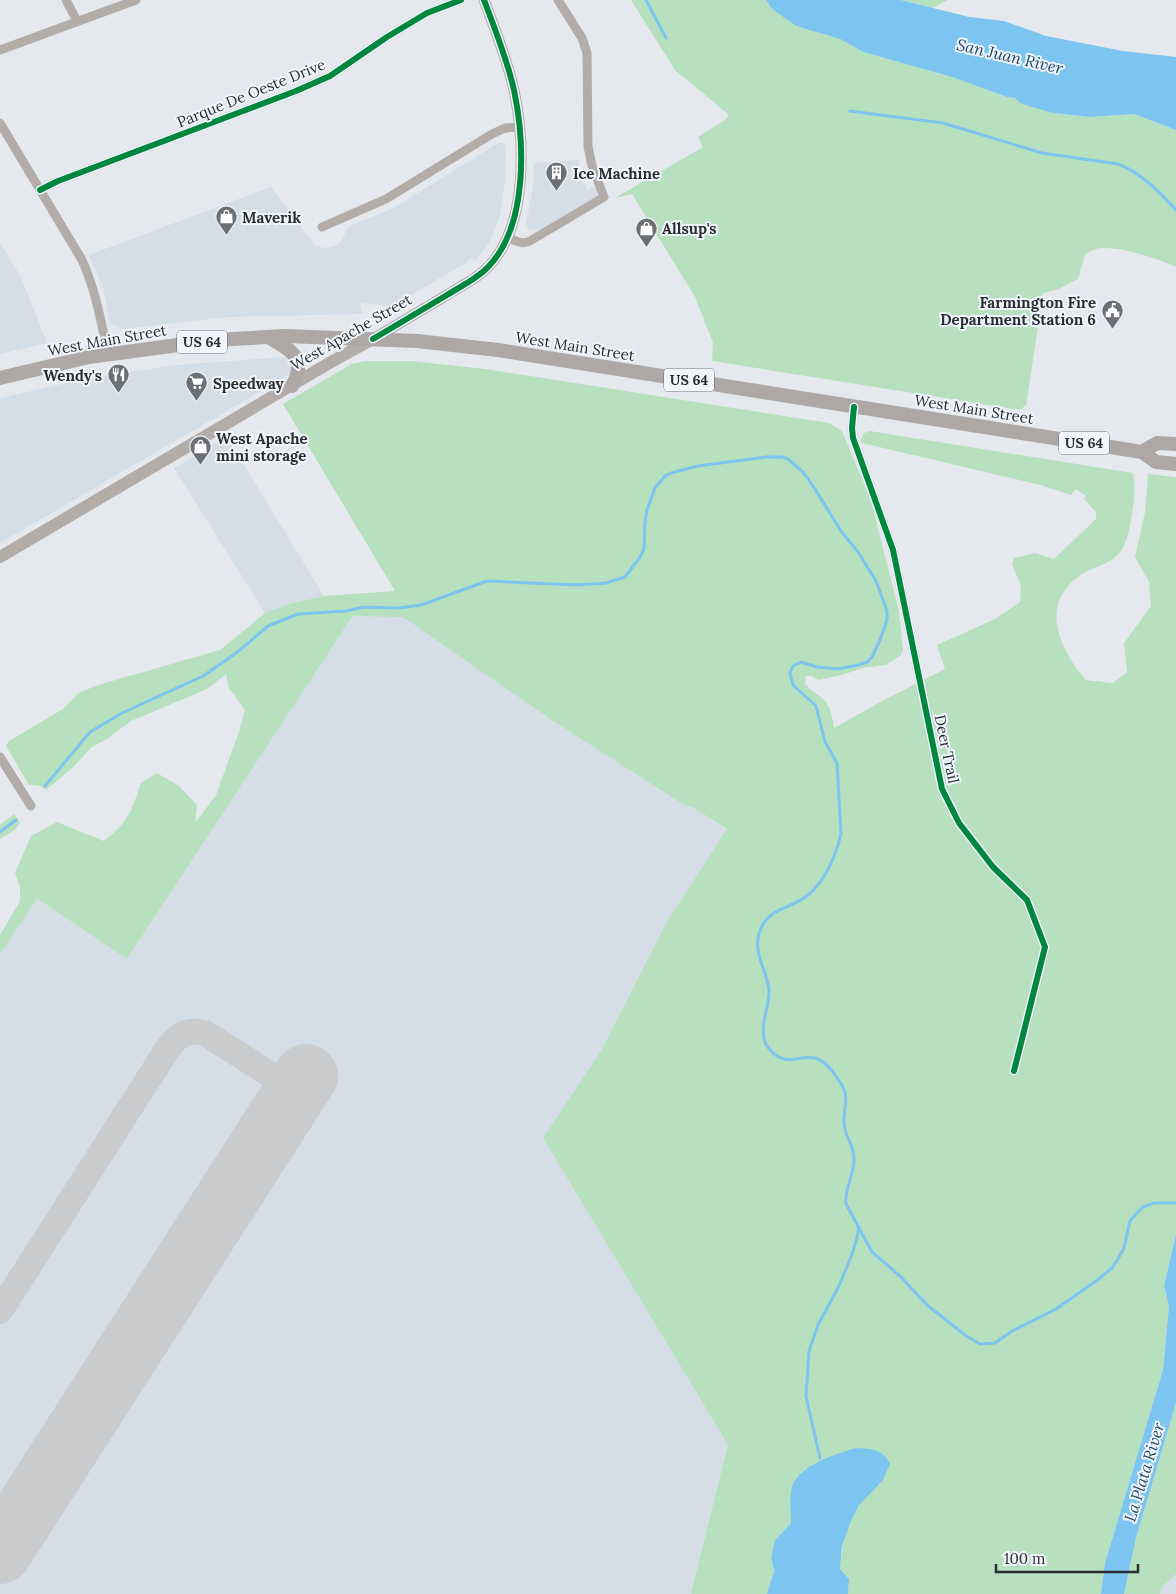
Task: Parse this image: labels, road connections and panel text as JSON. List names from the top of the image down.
{
  "streets": {
    "highway": ["West Main Street", "US 64"],
    "main road": ["West Apache Street"],
    "street": ["Parque De Oeste Drive", "Deer Trail"]
  },
  "crossings": [
    ["West Apache Street", "West Main Street"],
    ["West Main Street", "Deer Trail"]
  ],
  "water": ["San Juan River", "La Plata River"],
  "places": {
    "building": ["Ice Machine"],
    "shop": ["Maverik", "Allsup's", "West Apache mini storage"],
    "public building": ["Farmington Fire Department Station 6"],
    "restaurant": ["Wendy's"],
    "supermarket": ["Speedway"]
  },
  "scale_bar": "100 m"
}
